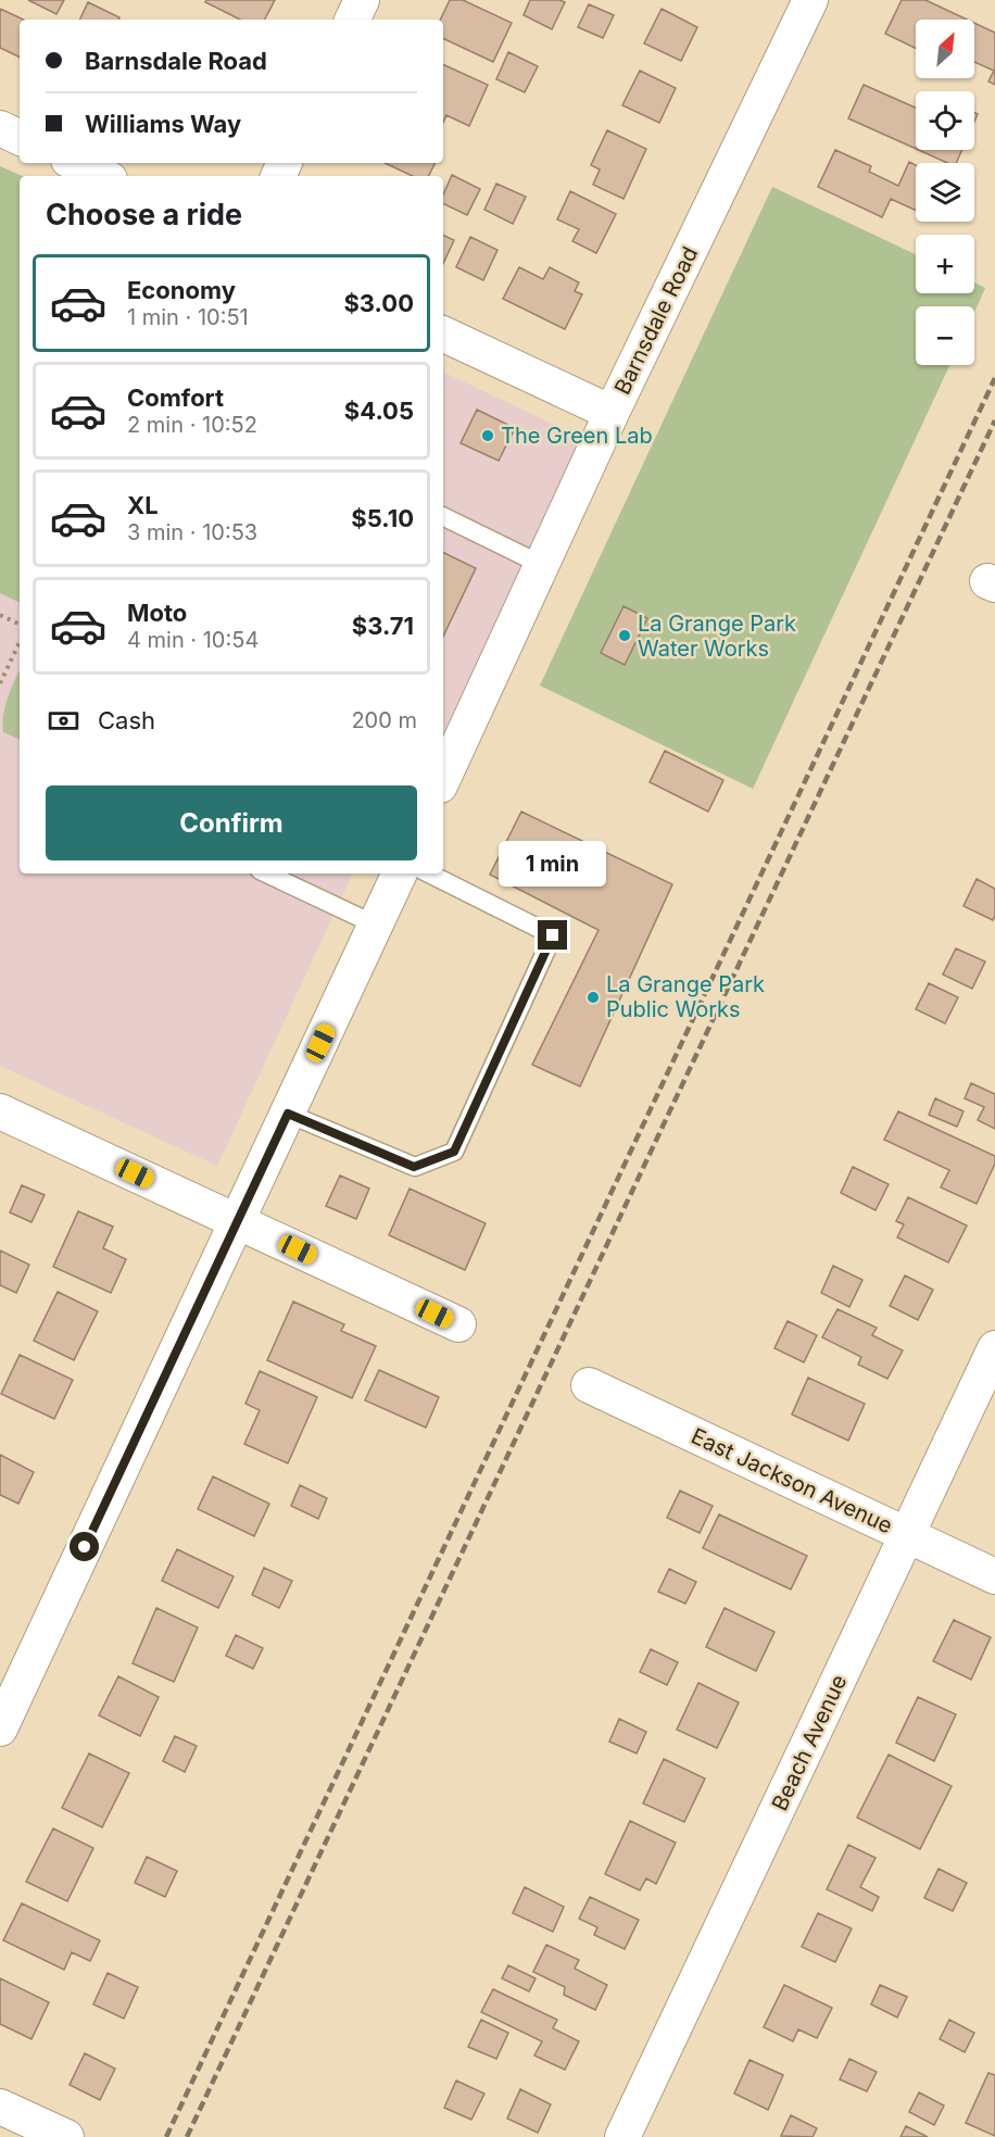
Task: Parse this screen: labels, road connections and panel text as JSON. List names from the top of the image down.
{
  "streets": {
    "street": ["Barnsdale Road", "East Jackson Avenue", "Beach Avenue"]
  },
  "crossings": [
    ["East Jackson Avenue", "Beach Avenue"]
  ],
  "places": ["The Green Lab", "La Grange Park Water Works", "La Grange Park Public Works"],
  "north": "top right",
  "page": {
    "map_buttons": ["+", "−"],
    "banner": ["Barnsdale Road", "Williams Way"],
    "heading": "Choose a ride",
    "list": [
      {
        "name": "Economy",
        "note": "1 min · 10:51",
        "value": "$3.00"
      },
      {
        "name": "Comfort",
        "note": "2 min · 10:52",
        "value": "$4.05"
      },
      {
        "name": "XL",
        "note": "3 min · 10:53",
        "value": "$5.10"
      },
      {
        "name": "Moto",
        "note": "4 min · 10:54",
        "value": "$3.71"
      }
    ],
    "pay": ["Cash", "200 m"],
    "buttons": "Confirm",
    "bubble": "1 min"
  }
}
